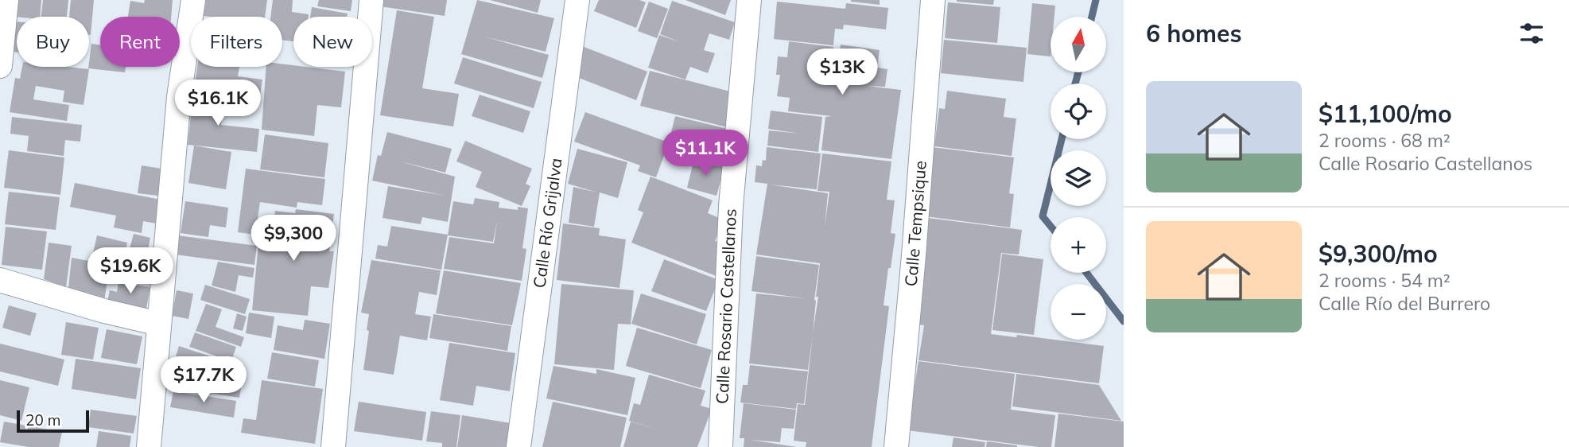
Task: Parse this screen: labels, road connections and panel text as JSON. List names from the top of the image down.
{
  "streets": {
    "street": ["Calle Río Grijalva", "Calle Tempsique", "Calle Rosario Castellanos"]
  },
  "scale_bar": "20 m",
  "north": "top",
  "page": {
    "heading": "6 homes",
    "map_buttons": ["+", "−"],
    "chip": [
      "Buy",
      "Rent",
      "Filters",
      "New"
    ],
    "price": [
      "$13K",
      "$16.1K",
      "$11.1K",
      "$9,300",
      "$19.6K",
      "$17.7K"
    ],
    "list": [
      {
        "name": "$11,100/mo",
        "note": "2 rooms · 68 m² · Calle Rosario Castellanos"
      },
      {
        "name": "$9,300/mo",
        "note": "2 rooms · 54 m² · Calle Río del Burrero"
      }
    ],
    "scale": "20 m"
  }
}
